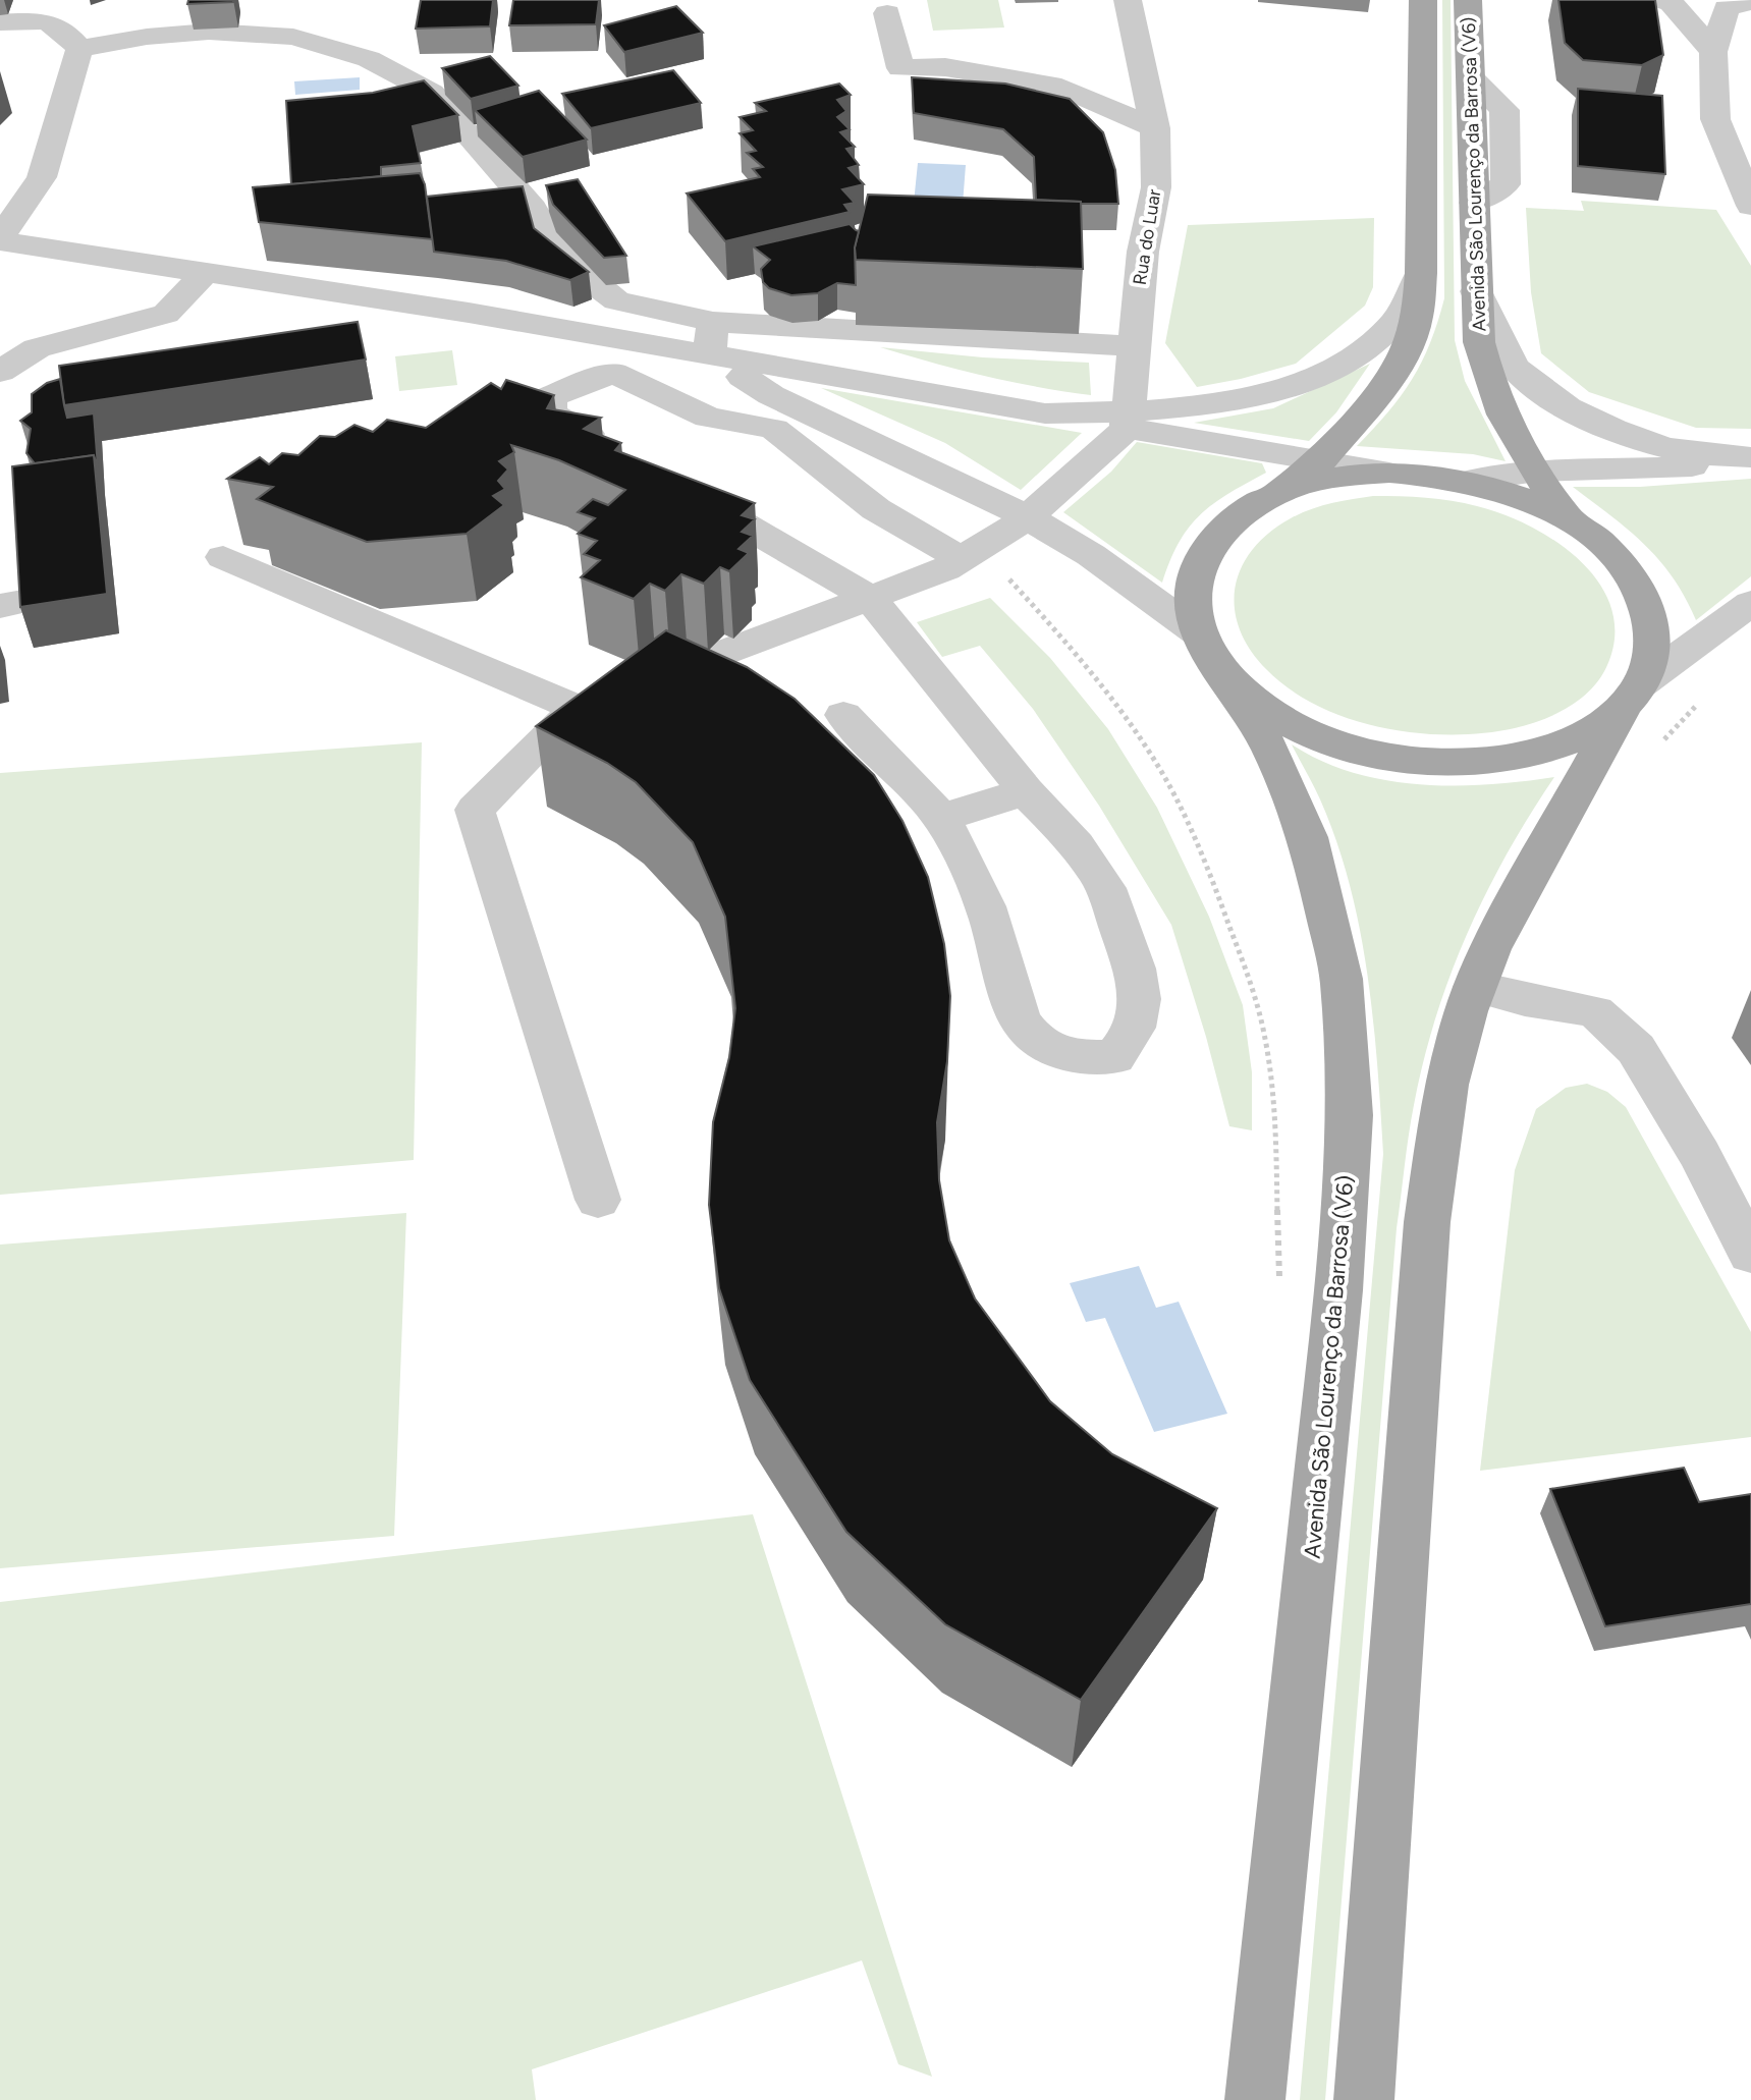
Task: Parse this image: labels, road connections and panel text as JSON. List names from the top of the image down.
{
  "streets": {
    "main road": ["Avenida São Lourenço da Barrosa (V6)"],
    "street": ["Rua do Luar"]
  }
}
